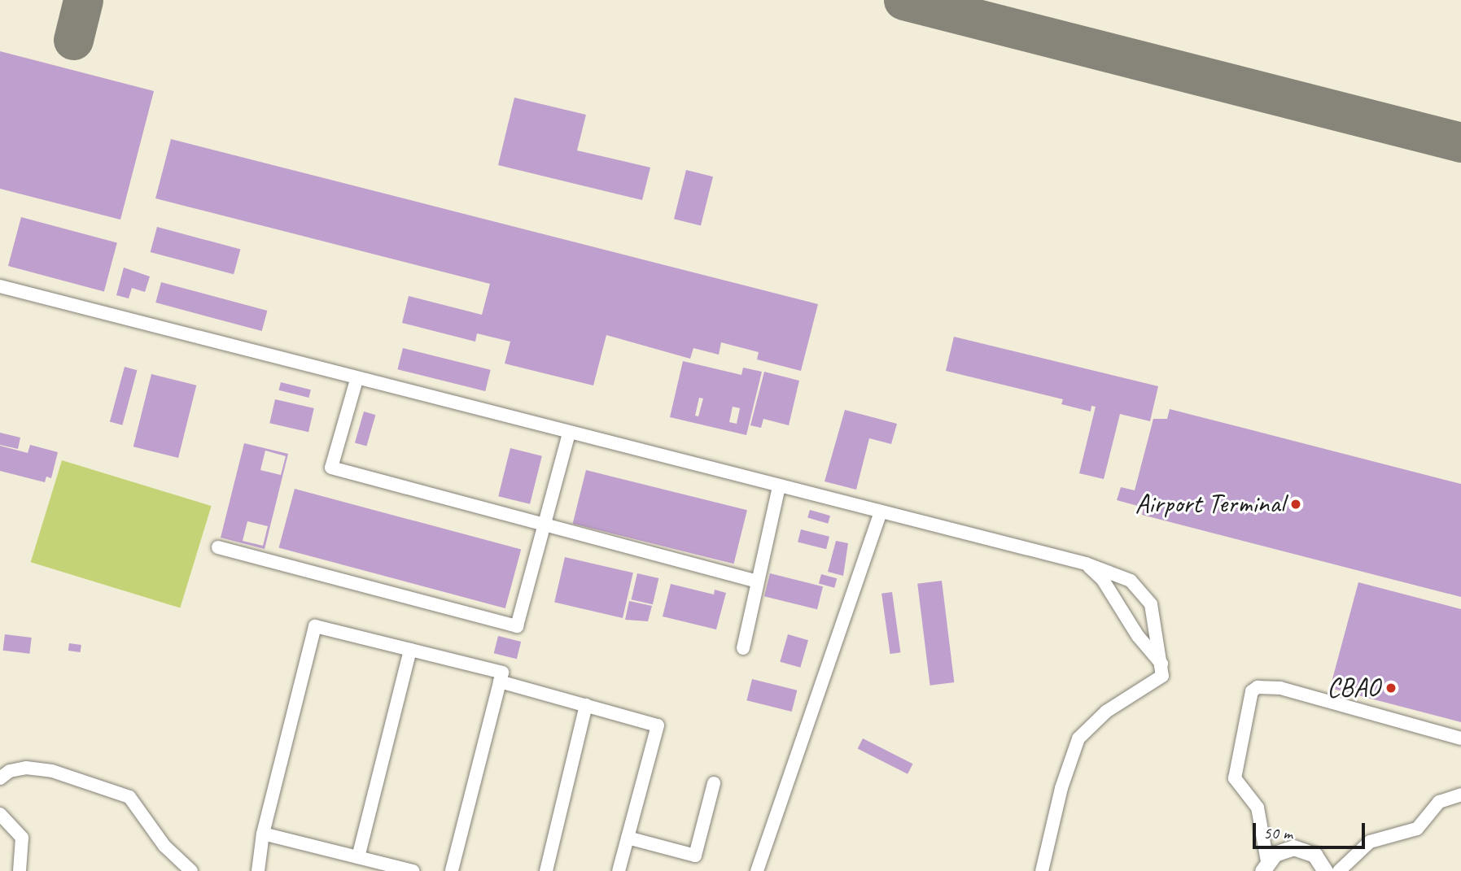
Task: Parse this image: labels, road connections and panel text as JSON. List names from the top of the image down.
{
  "places": ["Airport Terminal", "CBAO"],
  "scale_bar": "50 m"
}
